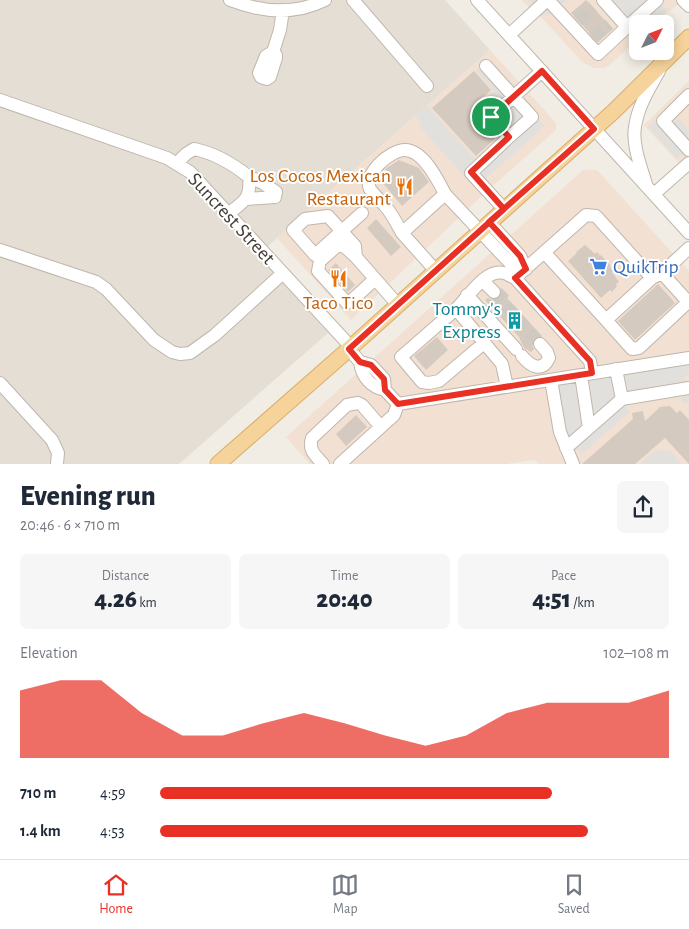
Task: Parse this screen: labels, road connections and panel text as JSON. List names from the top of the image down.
{
  "streets": {
    "street": ["Suncrest Street"]
  },
  "places": {
    "restaurant": ["Los Cocos Mexican Restaurant", "Taco Tico"],
    "supermarket": ["QuikTrip"],
    "building": ["Tommy's Express"]
  },
  "north": "top right",
  "page": {
    "heading": ["Evening run", "20:46 · 6 × 710 m"],
    "stats": [
      ["Distance", "4.26 km"],
      ["Time", "20:40"],
      ["Pace", "4:51 /km"]
    ],
    "chart": ["Elevation", "102–108 m"],
    "list": [
      {
        "name": "710 m",
        "note": "4:59"
      },
      {
        "name": "1.4 km",
        "note": "4:53"
      }
    ],
    "tabs": ["Home", "Map", "Saved"]
  }
}
